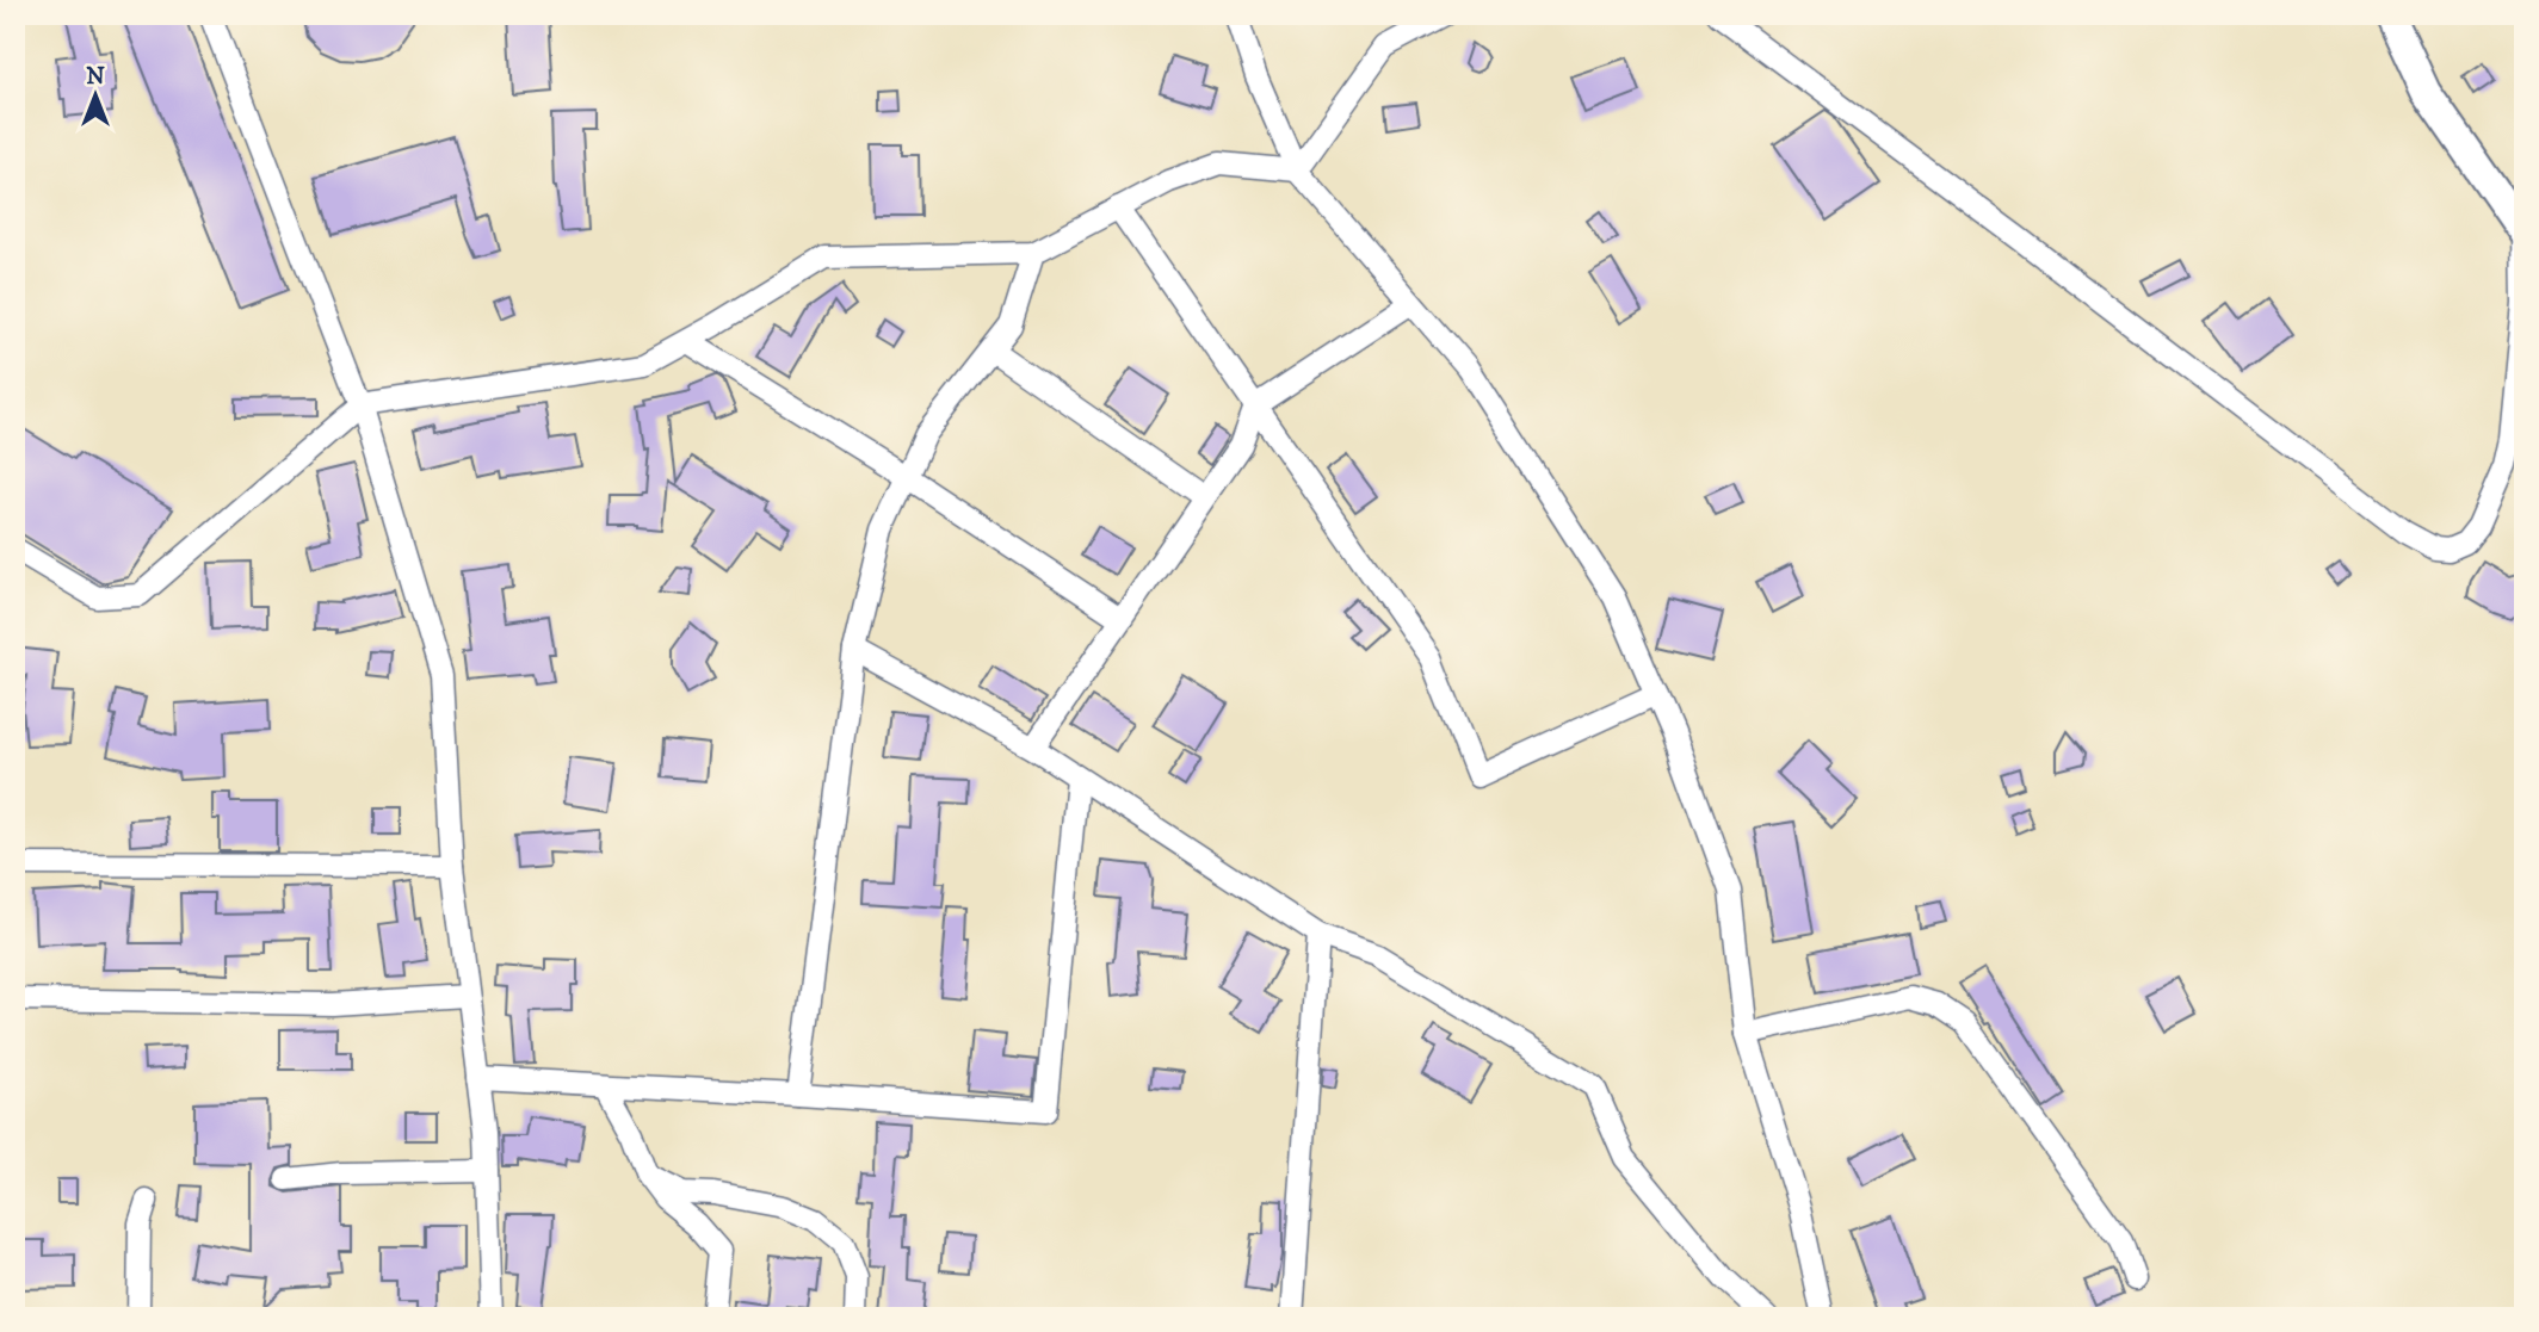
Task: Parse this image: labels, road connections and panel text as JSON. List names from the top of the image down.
{
  "north": "top"
}
